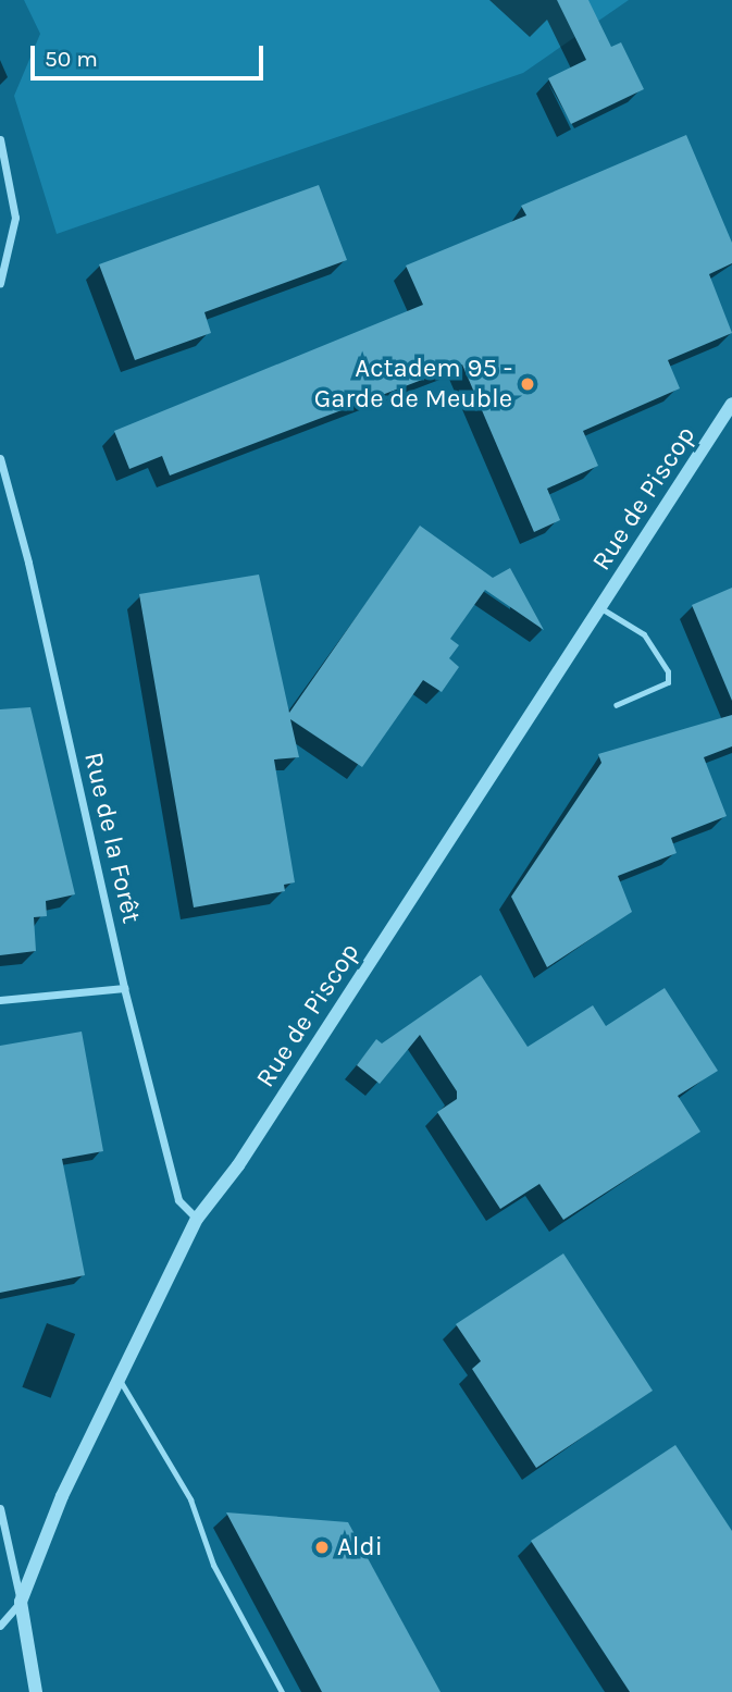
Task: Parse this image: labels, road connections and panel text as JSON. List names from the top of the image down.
{
  "streets": {
    "street": ["Rue de Piscop", "Rue de la Forêt"]
  },
  "crossings": [
    ["Rue de Piscop", "Rue de la Forêt"]
  ],
  "places": ["Actadem 95 - Garde de Meuble", "Aldi"],
  "scale_bar": "50 m"
}
